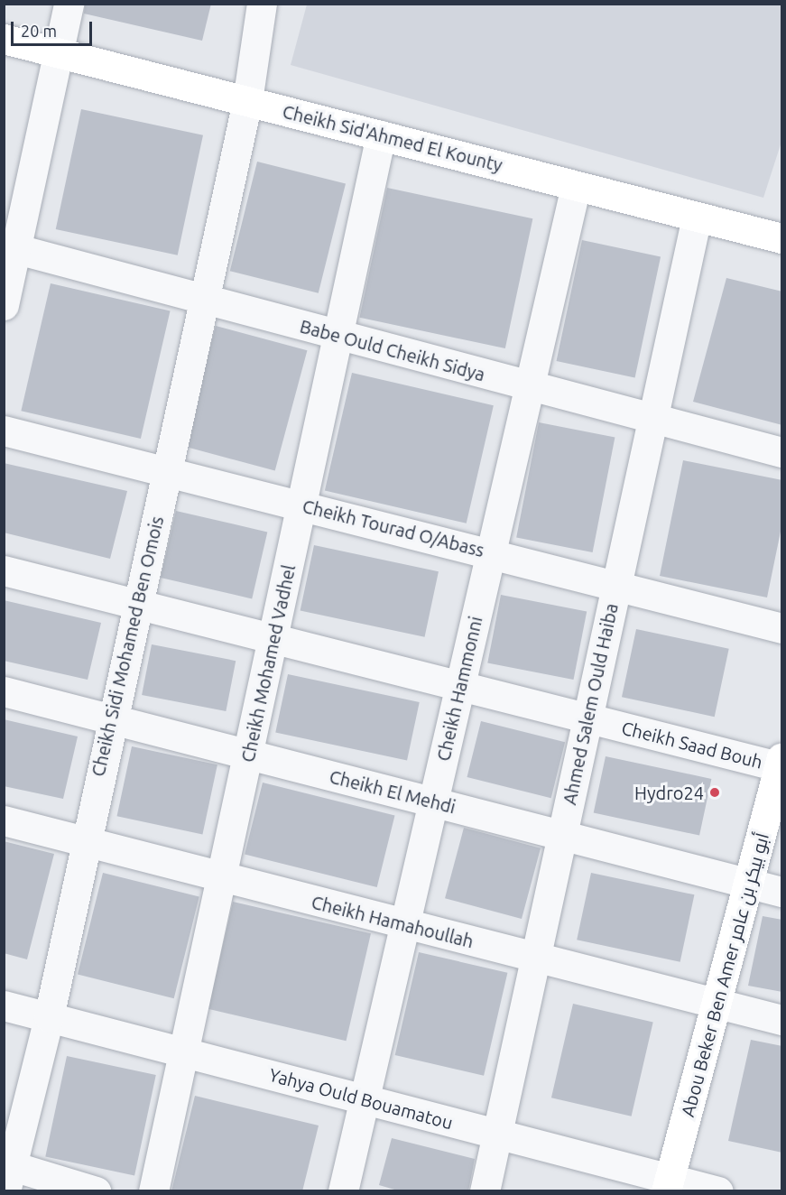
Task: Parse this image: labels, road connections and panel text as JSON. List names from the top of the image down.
{
  "streets": {
    "main road": ["Cheikh Sid'Ahmed El Kounty", "Abou Beker Ben Amer أبو بيكر بن عامر"],
    "street": [
      "Babe Ould Cheikh Sidya",
      "Cheikh Tourad O/Abass",
      "Cheikh Sidi Mohamed Ben Omois",
      "Cheikh Mohamed Vadhel",
      "Cheikh Hammonni",
      "Ahmed Salem Ould Haiba",
      "Cheikh Saad Bouh",
      "Cheikh El Mehdi",
      "Cheikh Hamahoullah",
      "Yahya Ould Bouamatou"
    ]
  },
  "crossings": [
    ["Cheikh Sid'Ahmed El Kounty", "Cheikh Sidi Mohamed Ben Omois"],
    ["Cheikh Sid'Ahmed El Kounty", "Cheikh Mohamed Vadhel"],
    ["Cheikh Sid'Ahmed El Kounty", "Cheikh Hammonni"],
    ["Cheikh Sid'Ahmed El Kounty", "Ahmed Salem Ould Haiba"],
    ["Babe Ould Cheikh Sidya", "Cheikh Sidi Mohamed Ben Omois"],
    ["Babe Ould Cheikh Sidya", "Cheikh Mohamed Vadhel"],
    ["Babe Ould Cheikh Sidya", "Cheikh Hammonni"],
    ["Babe Ould Cheikh Sidya", "Ahmed Salem Ould Haiba"],
    ["Cheikh Tourad O/Abass", "Cheikh Sidi Mohamed Ben Omois"],
    ["Cheikh Tourad O/Abass", "Cheikh Mohamed Vadhel"],
    ["Cheikh Tourad O/Abass", "Cheikh Hammonni"],
    ["Cheikh Tourad O/Abass", "Ahmed Salem Ould Haiba"],
    ["Cheikh Sidi Mohamed Ben Omois", "Cheikh Saad Bouh"],
    ["Cheikh Sidi Mohamed Ben Omois", "Cheikh El Mehdi"],
    ["Cheikh Sidi Mohamed Ben Omois", "Cheikh Hamahoullah"],
    ["Cheikh Sidi Mohamed Ben Omois", "Yahya Ould Bouamatou"],
    ["Cheikh Mohamed Vadhel", "Cheikh Saad Bouh"],
    ["Cheikh Mohamed Vadhel", "Cheikh El Mehdi"],
    ["Cheikh Mohamed Vadhel", "Cheikh Hamahoullah"],
    ["Cheikh Mohamed Vadhel", "Yahya Ould Bouamatou"],
    ["Cheikh Hammonni", "Cheikh Saad Bouh"],
    ["Cheikh Hammonni", "Cheikh El Mehdi"],
    ["Cheikh Hammonni", "Cheikh Hamahoullah"],
    ["Cheikh Hammonni", "Yahya Ould Bouamatou"],
    ["Ahmed Salem Ould Haiba", "Cheikh Saad Bouh"],
    ["Ahmed Salem Ould Haiba", "Cheikh El Mehdi"],
    ["Ahmed Salem Ould Haiba", "Cheikh Hamahoullah"],
    ["Ahmed Salem Ould Haiba", "Yahya Ould Bouamatou"],
    ["Cheikh Saad Bouh", "Abou Beker Ben Amer أبو بيكر بن عامر"],
    ["Cheikh El Mehdi", "Abou Beker Ben Amer أبو بيكر بن عامر"],
    ["Cheikh Hamahoullah", "Abou Beker Ben Amer أبو بيكر بن عامر"],
    ["Abou Beker Ben Amer أبو بيكر بن عامر", "Yahya Ould Bouamatou"]
  ],
  "places": ["Hydro24"],
  "scale_bar": "20 m"
}
